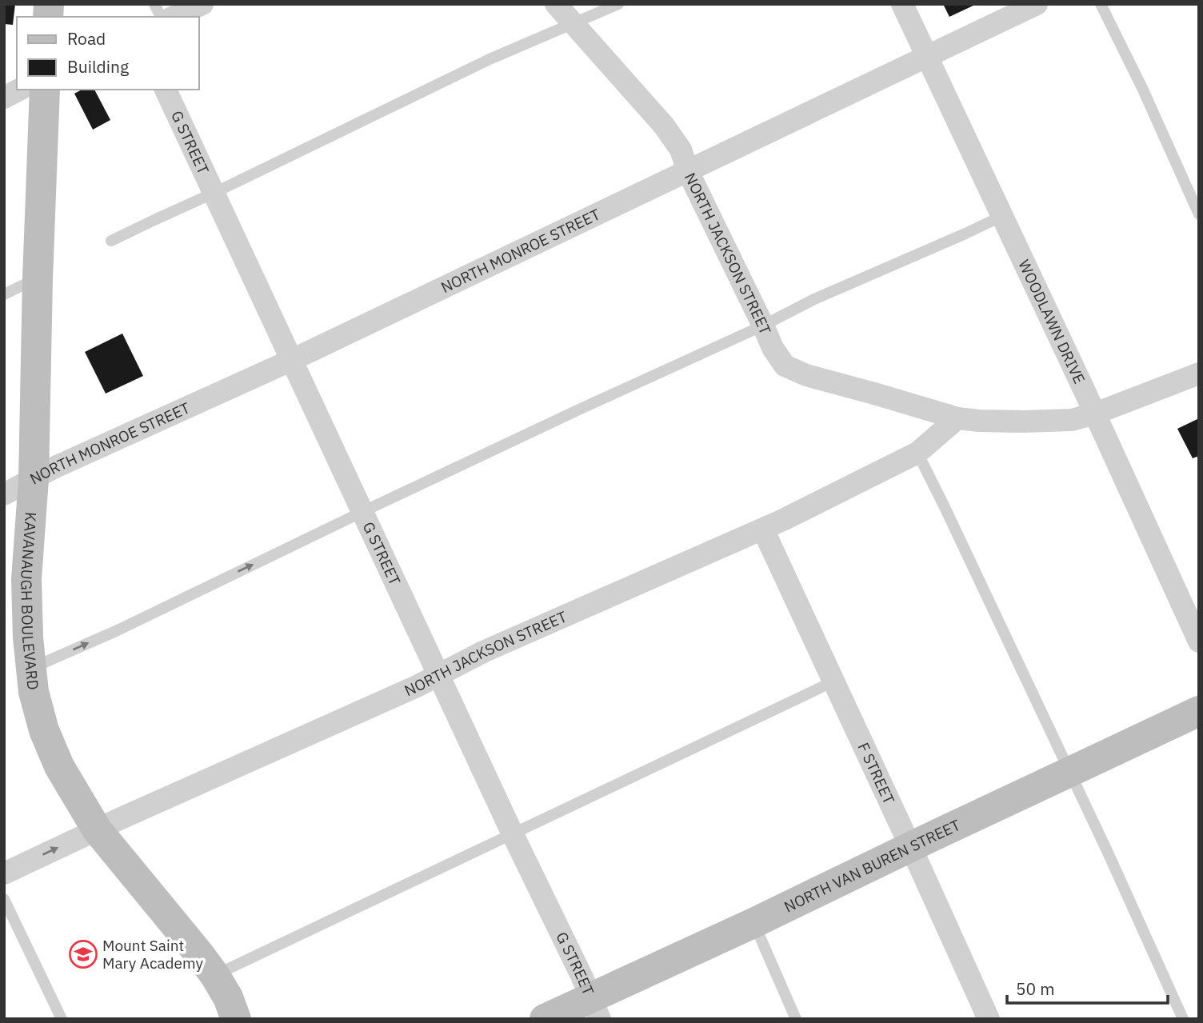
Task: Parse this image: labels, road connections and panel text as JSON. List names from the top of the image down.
{
  "streets": {
    "street": [
      "G STREET",
      "NORTH MONROE STREET",
      "NORTH JACKSON STREET",
      "WOODLAWN DRIVE",
      "KAVANAUGH BOULEVARD",
      "F STREET",
      "NORTH VAN BUREN STREET"
    ]
  },
  "crossings": [
    ["G STREET", "NORTH MONROE STREET"],
    ["G STREET", "NORTH JACKSON STREET"],
    ["G STREET", "NORTH VAN BUREN STREET"],
    ["NORTH MONROE STREET", "NORTH JACKSON STREET"],
    ["NORTH MONROE STREET", "WOODLAWN DRIVE"],
    ["NORTH MONROE STREET", "KAVANAUGH BOULEVARD"],
    ["NORTH JACKSON STREET", "WOODLAWN DRIVE"],
    ["NORTH JACKSON STREET", "KAVANAUGH BOULEVARD"],
    ["NORTH JACKSON STREET", "F STREET"],
    ["F STREET", "NORTH VAN BUREN STREET"]
  ],
  "places": {
    "school or university": ["Mount Saint Mary Academy"]
  },
  "legend": ["Road", "Building"],
  "scale_bar": "50 m"
}
